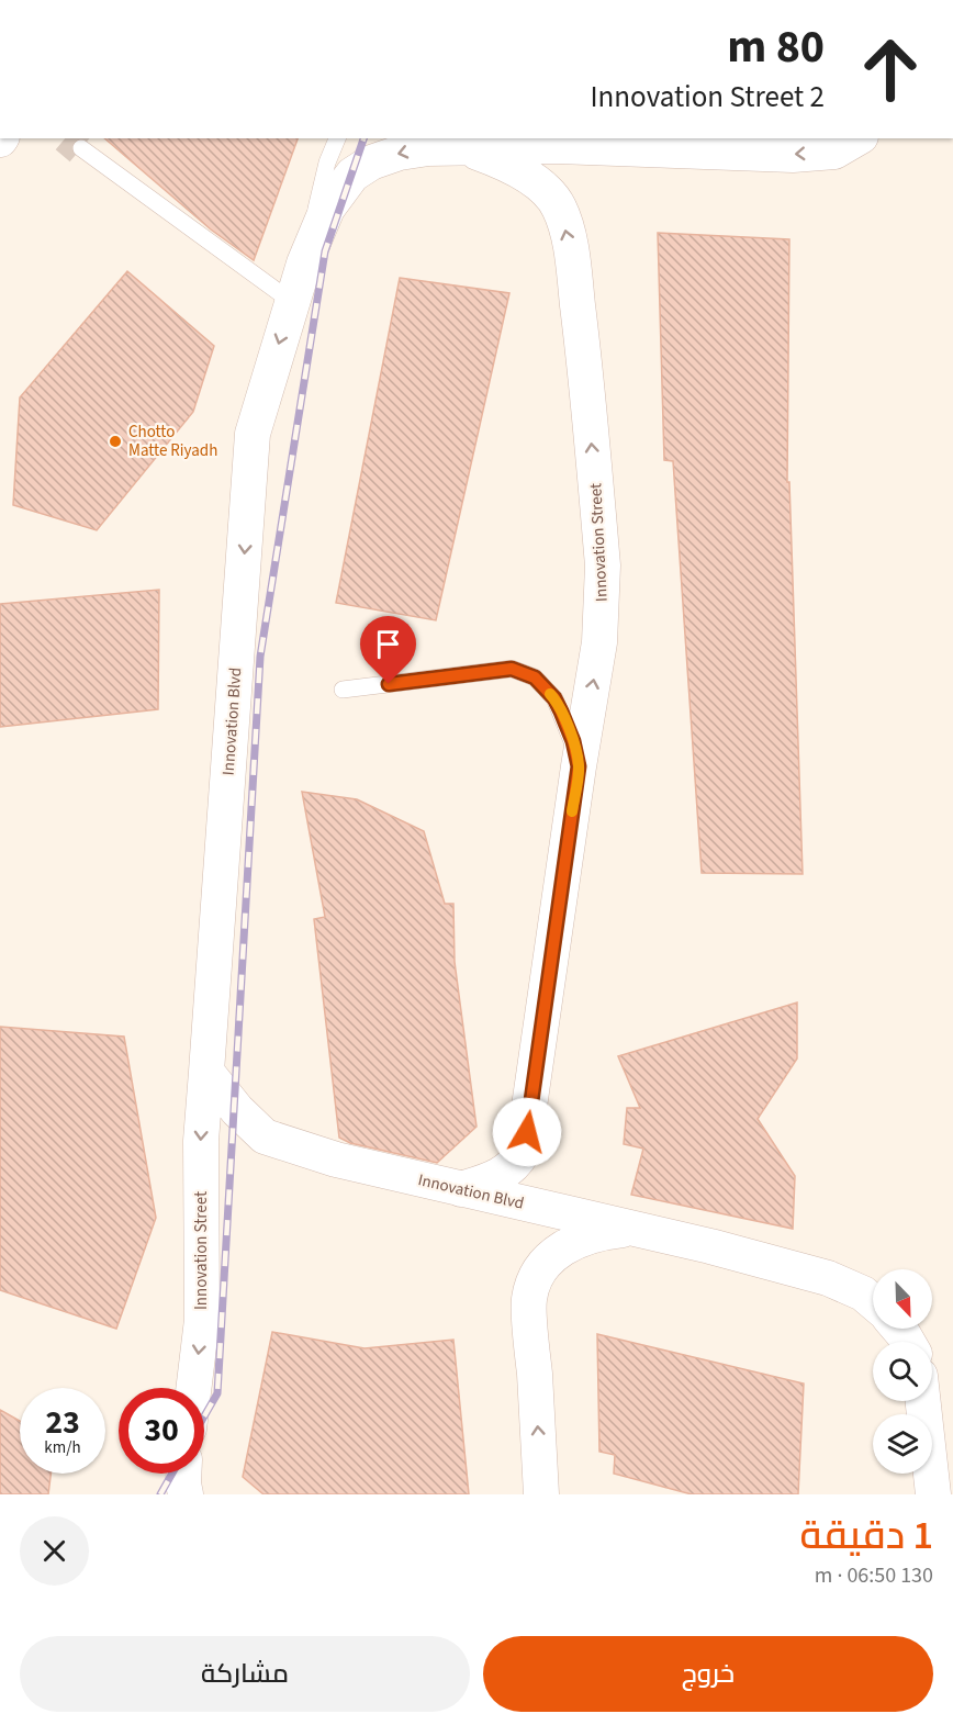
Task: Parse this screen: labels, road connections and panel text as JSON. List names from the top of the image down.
{
  "streets": {
    "street": ["Innovation Street", "Innovation Blvd"]
  },
  "crossings": [
    ["Innovation Street", "Innovation Blvd"]
  ],
  "one_way": ["Innovation Blvd"],
  "places": ["Chotto Matte Riyadh"],
  "north": "bottom right",
  "page": {
    "turn": ["80 m", "Innovation Street 2"],
    "speed": "23 km/h",
    "limit": "30",
    "heading": ["1 دقيقة", "130 m · 06:50"],
    "buttons": ["خروج", "مشاركة"]
  }
}
